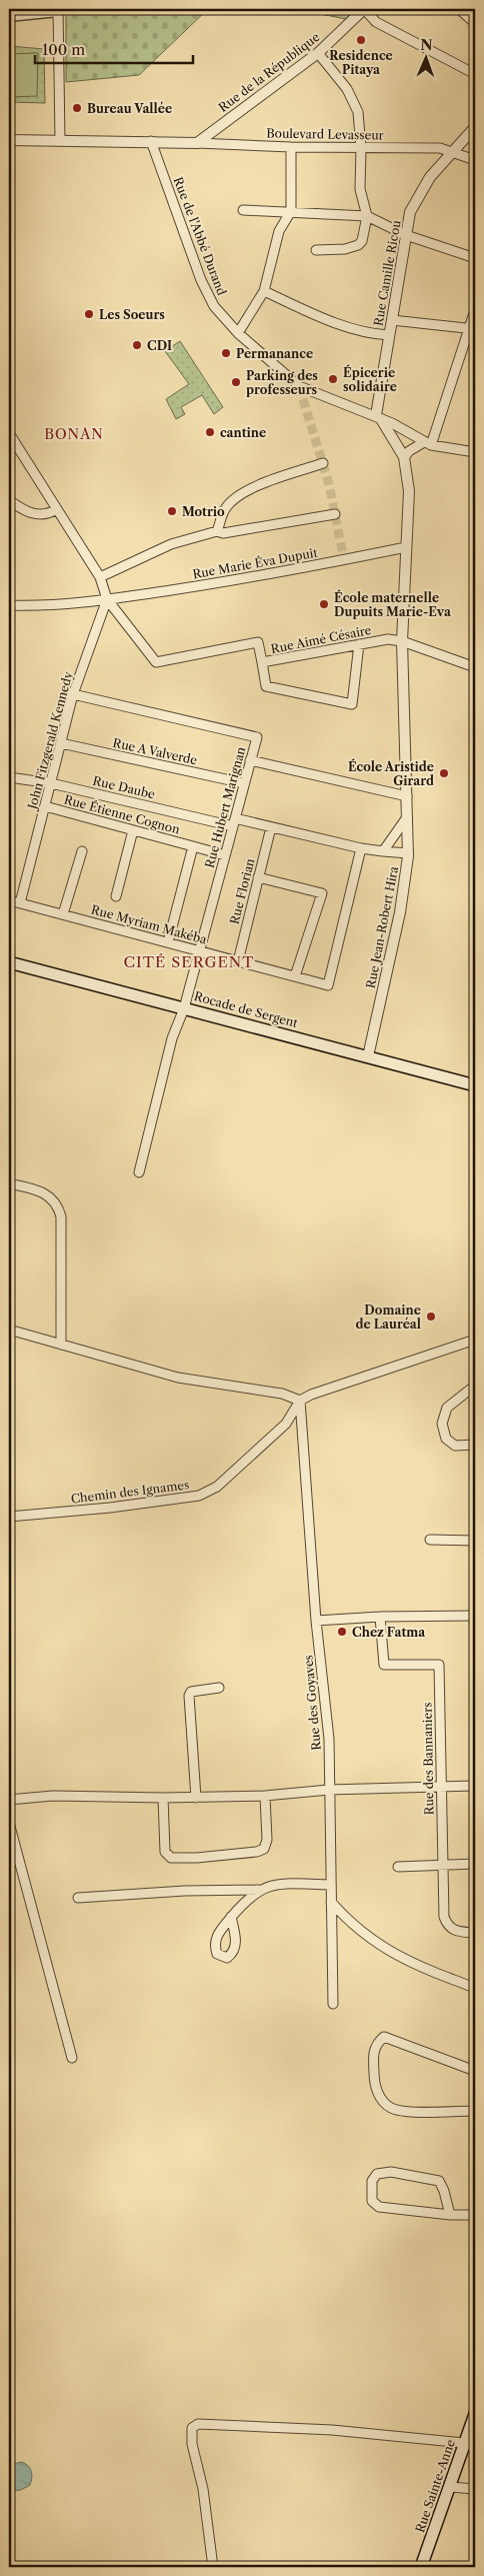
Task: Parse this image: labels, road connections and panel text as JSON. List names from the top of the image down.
{
  "streets": {
    "main road": ["Rocade de Sergent", "Rue Sainte-Anne"],
    "street": [
      "Rue de la République",
      "Boulevard Levasseur",
      "Rue de l'Abbé Durand",
      "Rue Camille Ricou",
      "Rue Marie Éva Dupuit",
      "Rue Aimé Césaire",
      "John Fitzgerald Kennedy",
      "Rue A Valverde",
      "Rue Daube",
      "Rue Hubert Marignan",
      "Rue Étienne Cognon",
      "Rue Florian",
      "Rue Myriam Makéba",
      "Rue Jean-Robert Hira",
      "Chemin des Ignames",
      "Rue des Goyaves",
      "Rue des Bannaniers"
    ]
  },
  "crossings": [
    ["Rue de la République", "Boulevard Levasseur"],
    ["Boulevard Levasseur", "Rue Camille Ricou"],
    ["Rue de l'Abbé Durand", "Rue Camille Ricou"],
    ["Rue de l'Abbé Durand", "Rue Jean-Robert Hira"],
    ["Rue Camille Ricou", "Rue Jean-Robert Hira"],
    ["Rue Marie Éva Dupuit", "Rue Aimé Césaire"],
    ["Rue Marie Éva Dupuit", "John Fitzgerald Kennedy"],
    ["Rue Marie Éva Dupuit", "Rue Jean-Robert Hira"],
    ["Rue Aimé Césaire", "John Fitzgerald Kennedy"],
    ["Rue Aimé Césaire", "Rue Jean-Robert Hira"],
    ["John Fitzgerald Kennedy", "Rue A Valverde"],
    ["John Fitzgerald Kennedy", "Rue Daube"],
    ["John Fitzgerald Kennedy", "Rue Hubert Marignan"],
    ["John Fitzgerald Kennedy", "Rue Étienne Cognon"],
    ["John Fitzgerald Kennedy", "Rue Myriam Makéba"],
    ["Rue A Valverde", "Rue Hubert Marignan"],
    ["Rue Daube", "Rue Hubert Marignan"],
    ["Rue Daube", "Rue Florian"],
    ["Rue Daube", "Rue Myriam Makéba"],
    ["Rue Hubert Marignan", "Rue Étienne Cognon"],
    ["Rue Hubert Marignan", "Rue Myriam Makéba"],
    ["Rue Hubert Marignan", "Rocade de Sergent"],
    ["Rue Étienne Cognon", "Rue Myriam Makéba"],
    ["Rue Florian", "Rue Myriam Makéba"],
    ["Rue Jean-Robert Hira", "Rocade de Sergent"],
    ["Chemin des Ignames", "Rue des Goyaves"]
  ],
  "districts": ["BONAN", "CITÉ SERGENT"],
  "places": [
    "Residence Pitaya",
    "Bureau Vallée",
    "Les Soeurs",
    "CDI",
    "Permanance",
    "Épicerie solidaire",
    "Parking des professeurs",
    "cantine",
    "Motrio",
    "École maternelle Dupuits Marie-Eva",
    "École Aristide Girard",
    "Domaine de Lauréal",
    "Chez Fatma"
  ],
  "scale_bar": "100 m",
  "north": "top"
}
